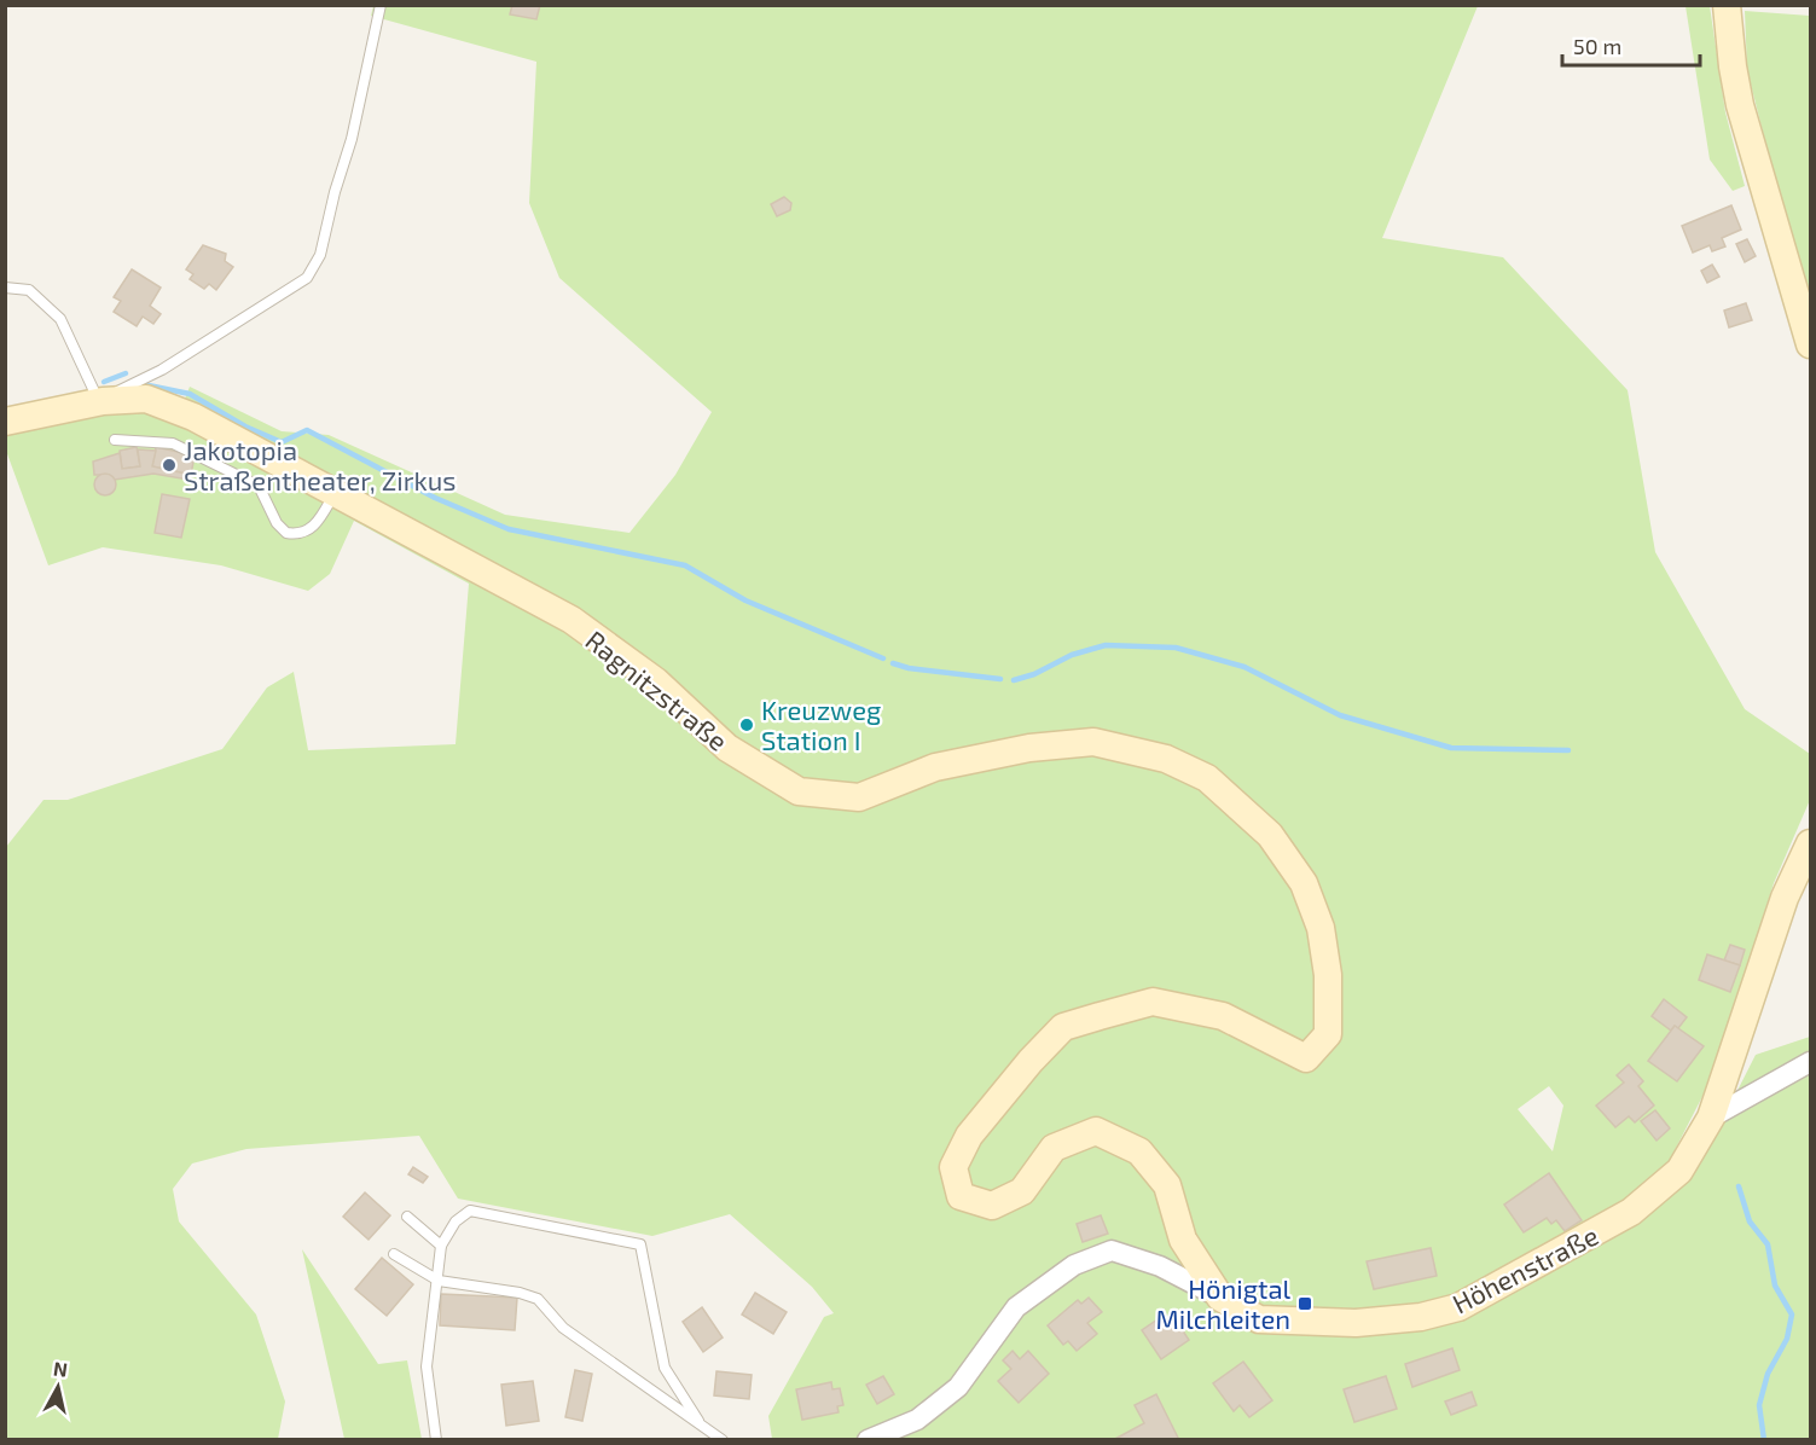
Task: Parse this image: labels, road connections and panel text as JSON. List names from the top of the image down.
{
  "streets": {
    "main road": ["Ragnitzstraße", "Höhenstraße"]
  },
  "crossings": [
    ["Ragnitzstraße", "Höhenstraße"]
  ],
  "places": {
    "other": ["Jakotopia Straßentheater, Zirkus", "Kreuzweg Station I"],
    "transit": ["Hönigtal Milchleiten"]
  },
  "scale_bar": "50 m",
  "north": "top"
}
